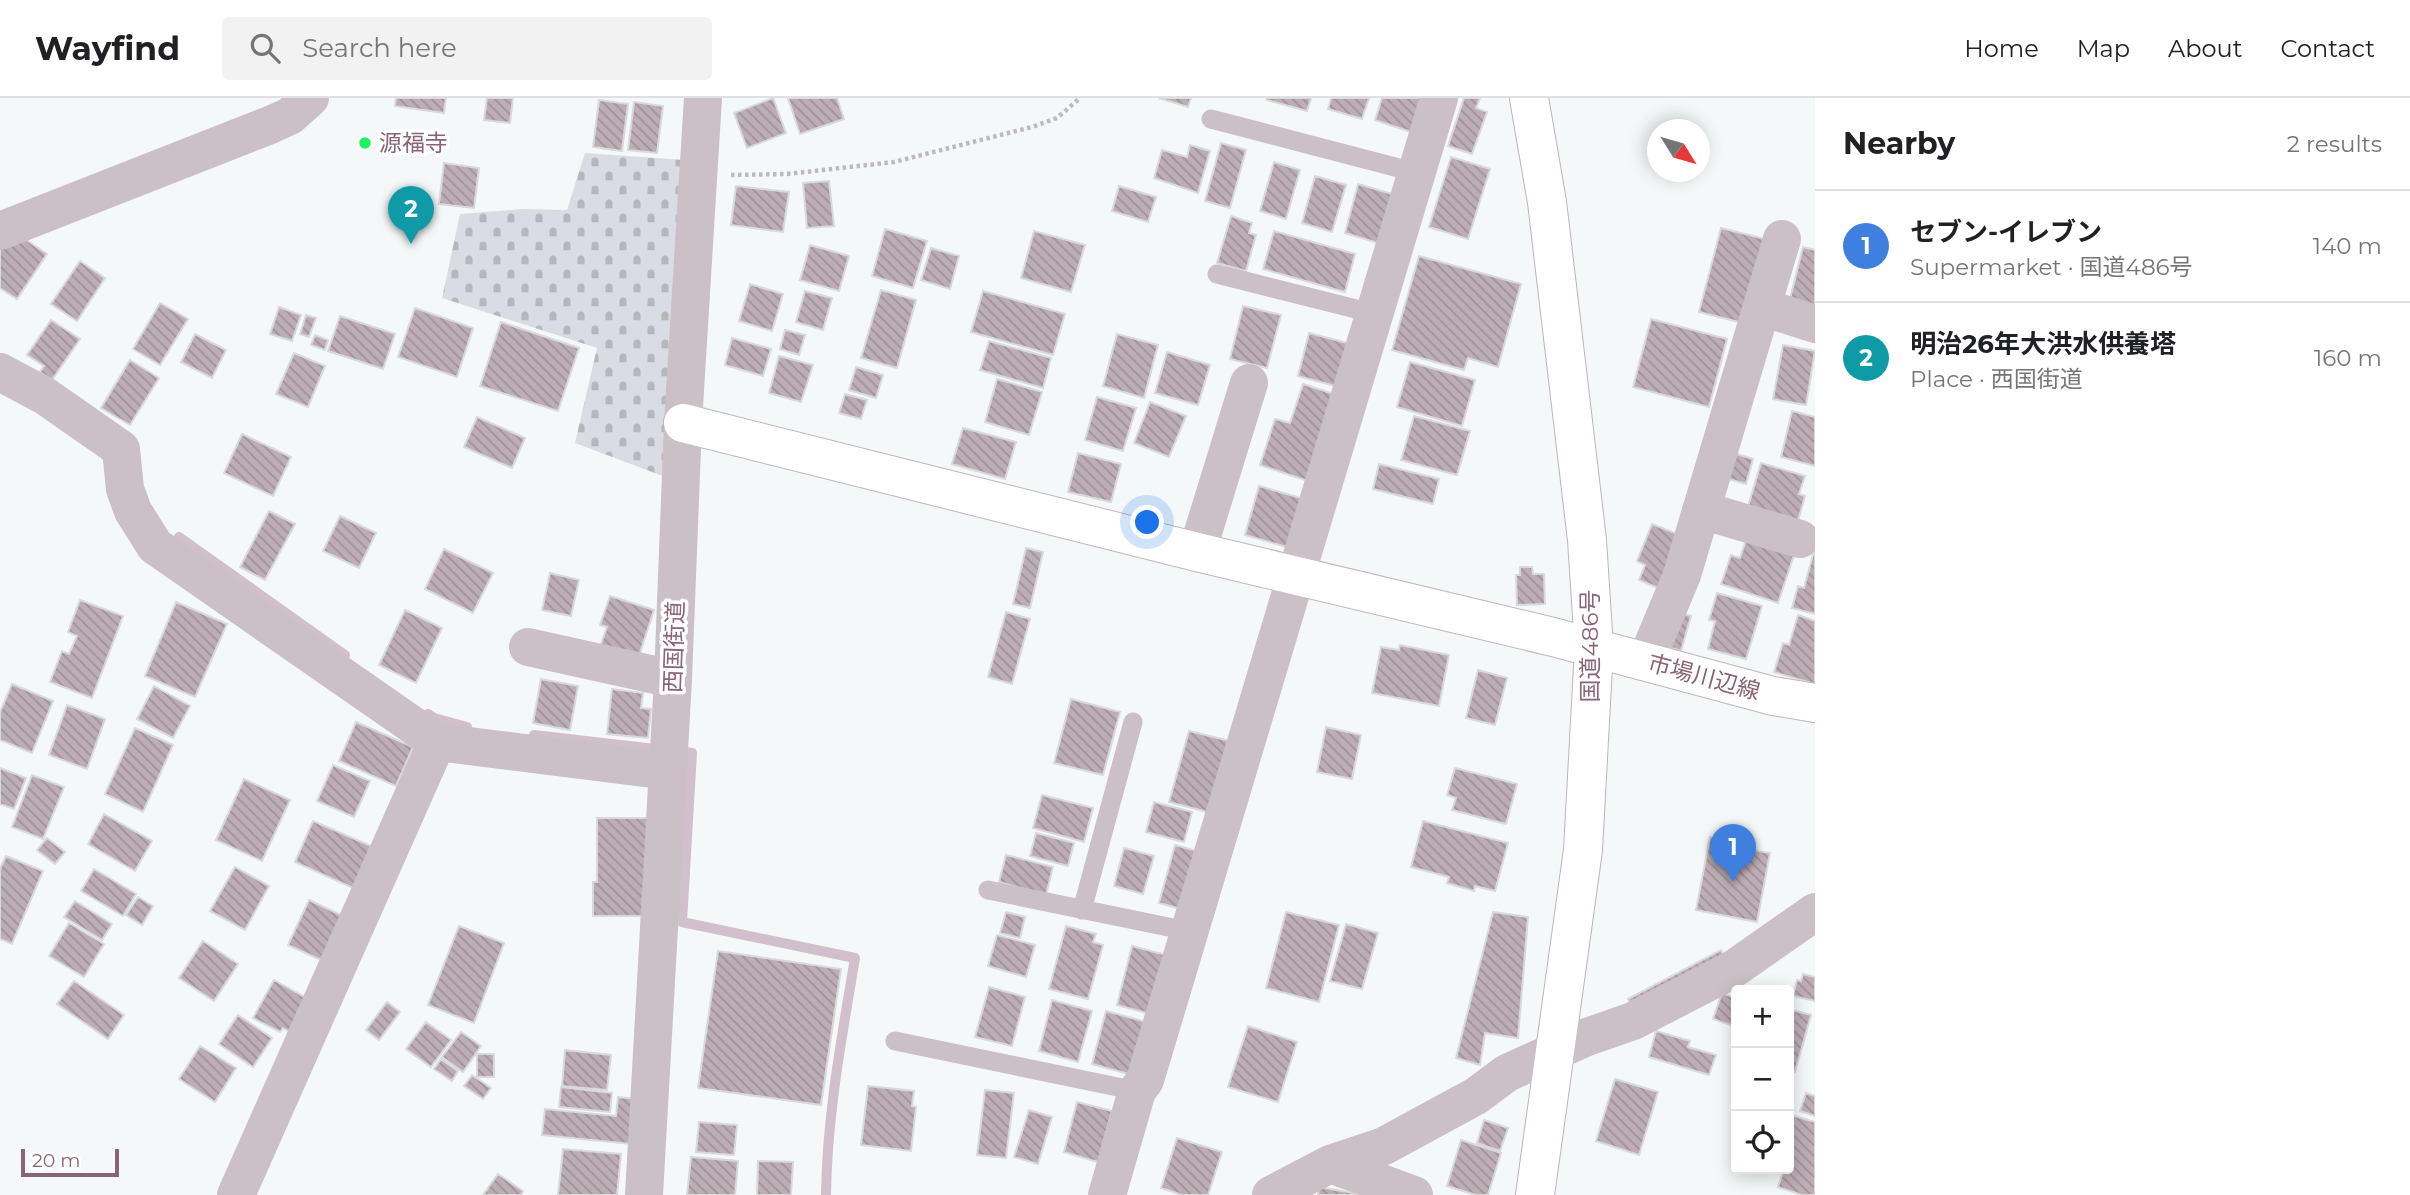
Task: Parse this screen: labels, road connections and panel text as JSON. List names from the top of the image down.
{
  "streets": {
    "main road": ["国道486号", "市場川辺線"],
    "street": ["西国街道"]
  },
  "crossings": [
    ["国道486号", "市場川辺線"],
    ["西国街道", "市場川辺線"]
  ],
  "places": ["源福寺"],
  "scale_bar": "20 m",
  "north": "bottom right",
  "page": {
    "header": "Wayfind",
    "search": "Search here",
    "nav": [
      "Home",
      "Map",
      "About",
      "Contact"
    ],
    "heading": ["Nearby", "2 results"],
    "pins": ["2", "1"],
    "list": [
      {
        "mark": "1",
        "name": "セブン-イレブン",
        "note": "Supermarket · 国道486号",
        "value": "140 m"
      },
      {
        "mark": "2",
        "name": "明治26年大洪水供養塔",
        "note": "Place · 西国街道",
        "value": "160 m"
      }
    ],
    "map_buttons": ["+", "−"],
    "scale": "20 m"
  }
}
